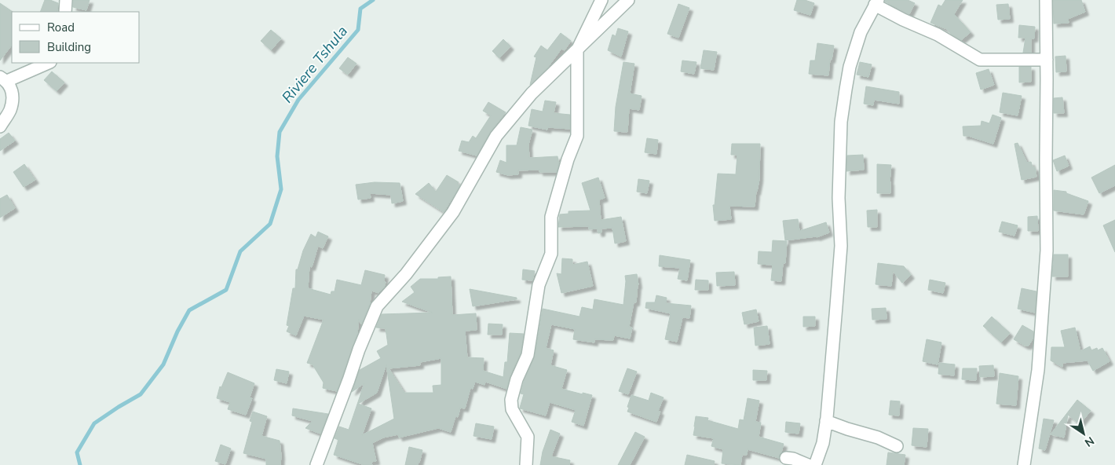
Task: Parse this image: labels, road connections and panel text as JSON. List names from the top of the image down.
{
  "water": ["Riviere Tshula"],
  "legend": ["Road", "Building"],
  "north": "bottom right"
}
